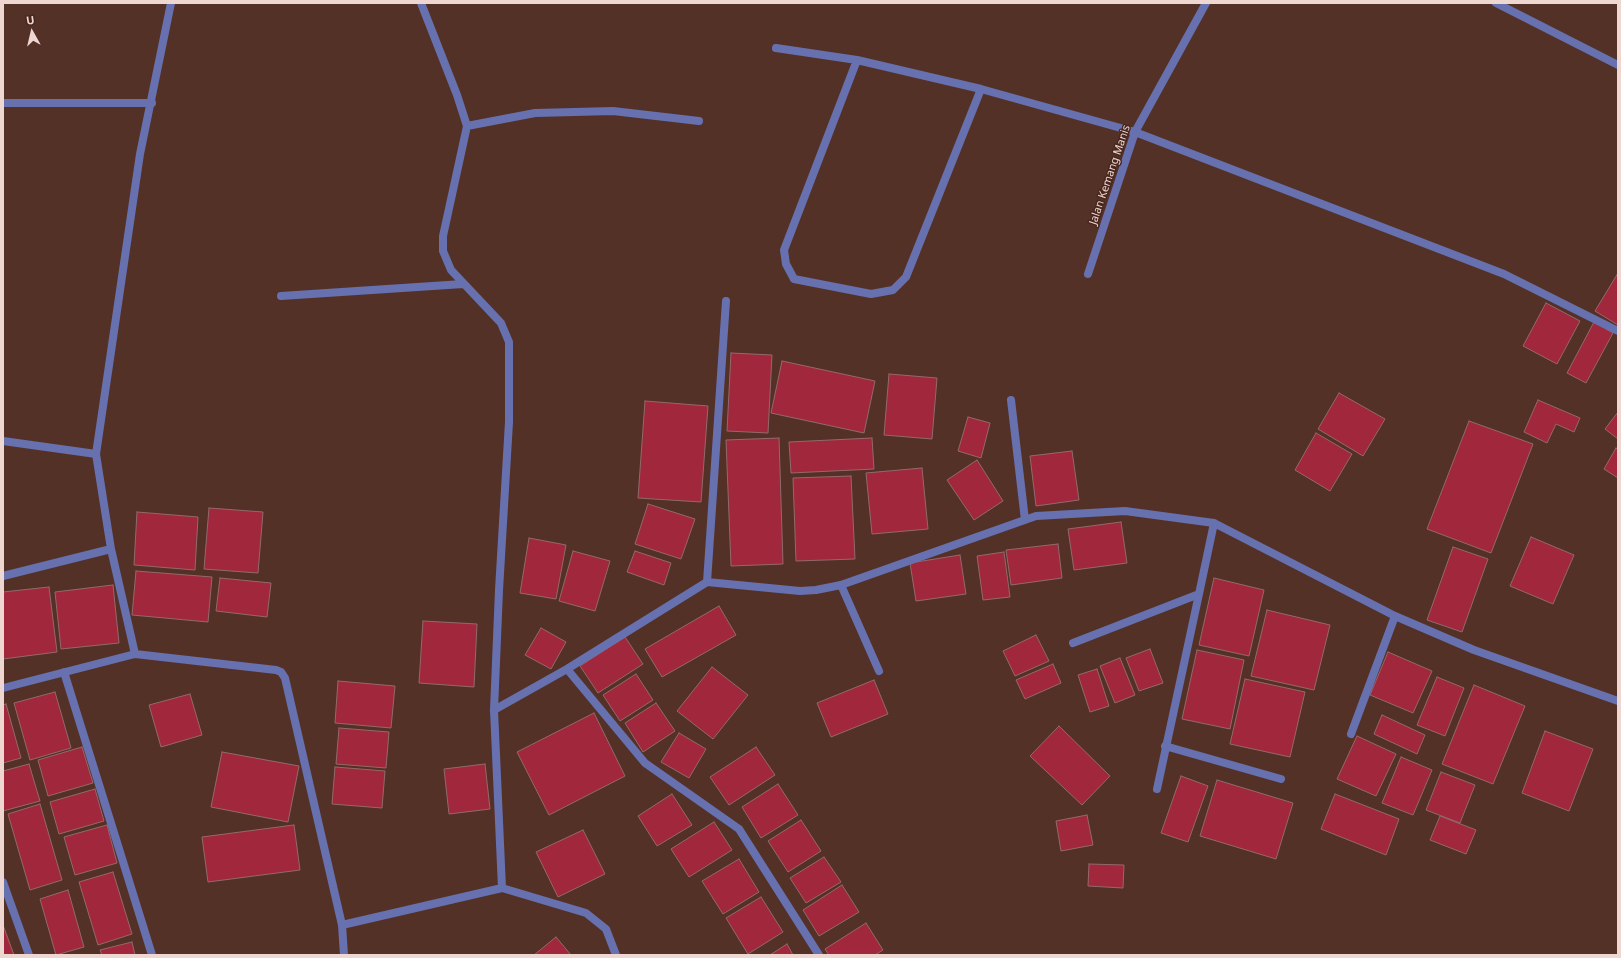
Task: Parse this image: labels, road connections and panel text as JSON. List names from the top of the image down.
{
  "streets": {
    "street": ["Jalan Kemang Manis"]
  },
  "north": "top"
}
